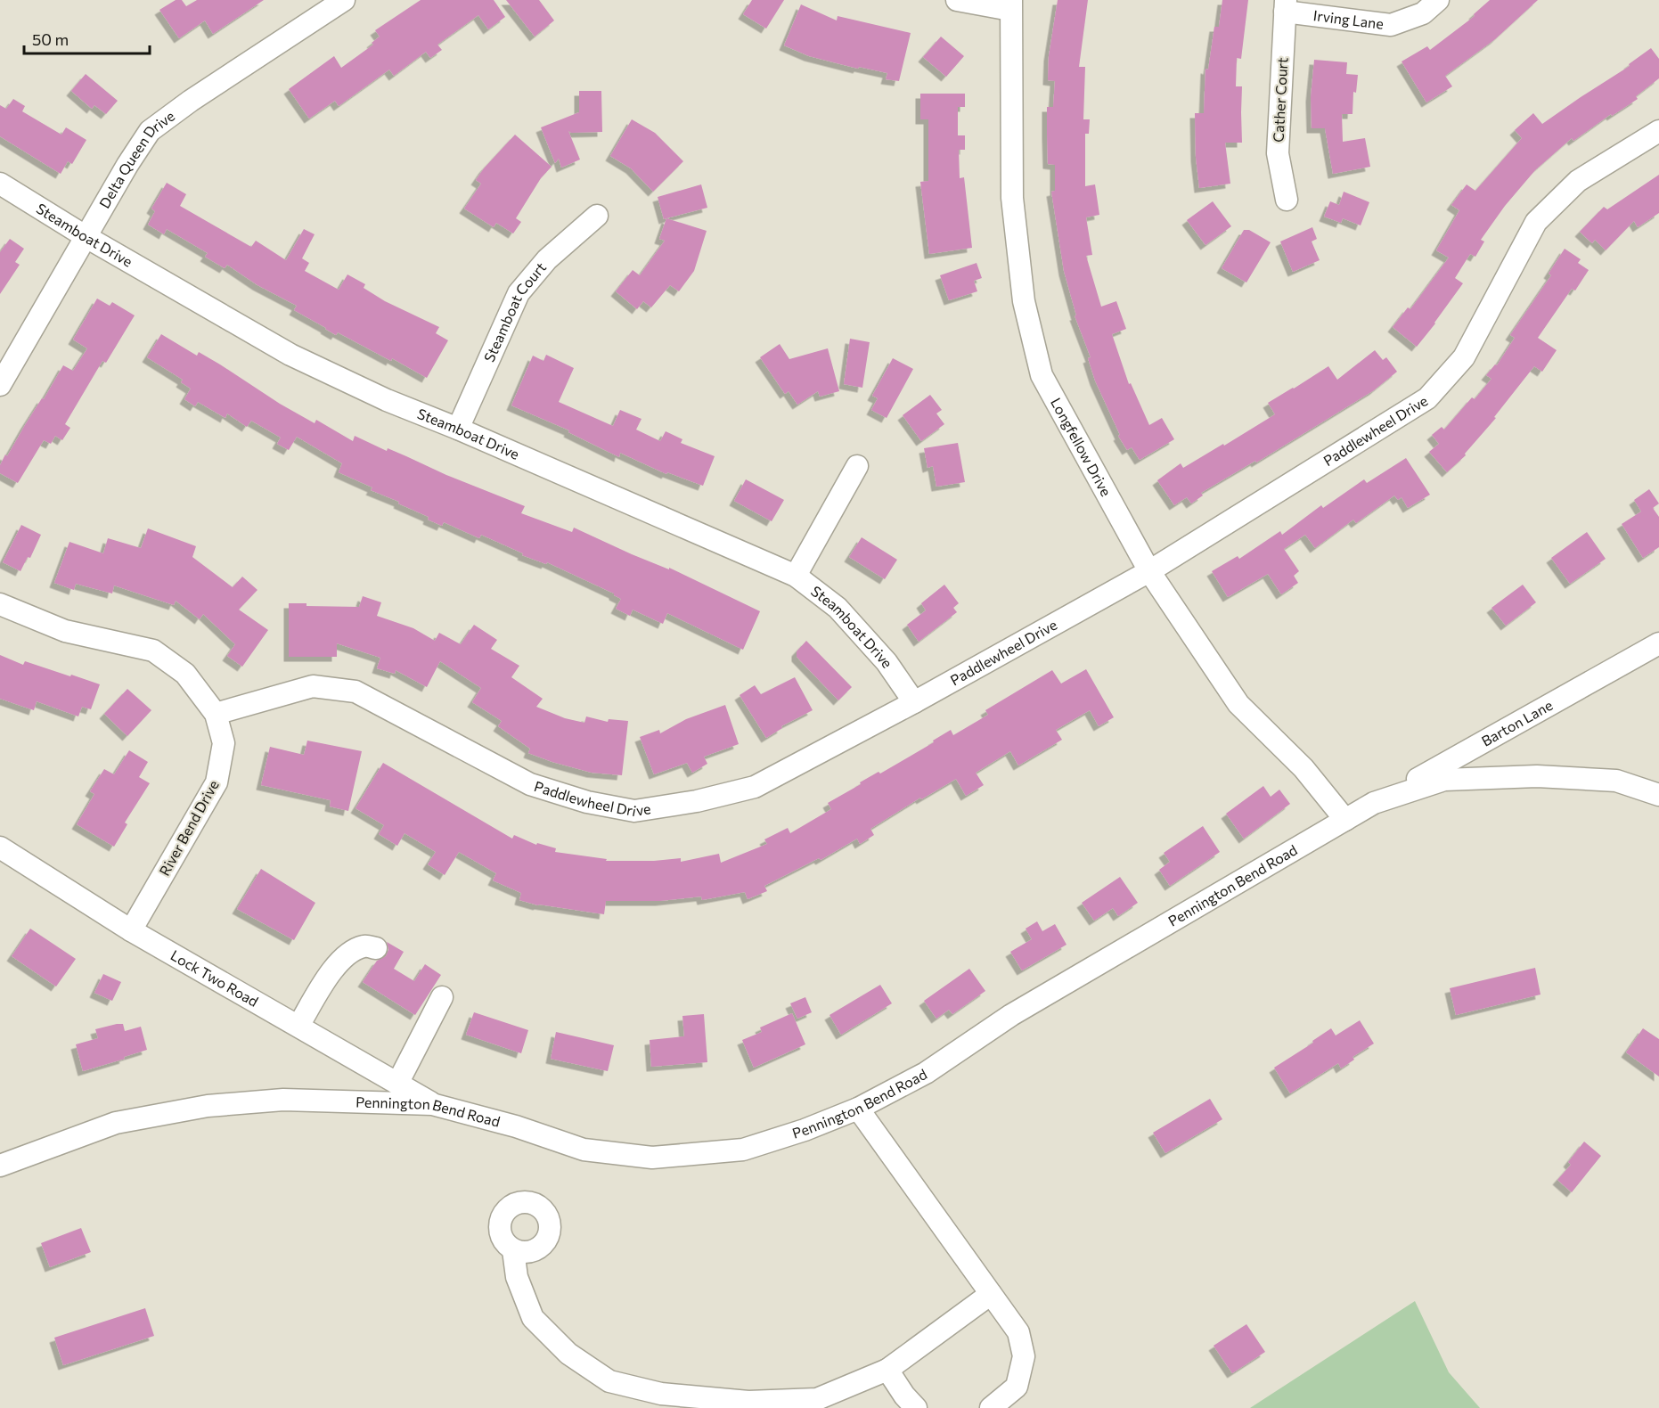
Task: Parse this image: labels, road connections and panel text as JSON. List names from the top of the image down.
{
  "streets": {
    "street": [
      "Irving Lane",
      "Cather Court",
      "Delta Queen Drive",
      "Steamboat Drive",
      "Steamboat Court",
      "Paddlewheel Drive",
      "Longfellow Drive",
      "Barton Lane",
      "River Bend Drive",
      "Pennington Bend Road",
      "Lock Two Road"
    ]
  },
  "crossings": [
    ["Irving Lane", "Cather Court"],
    ["Delta Queen Drive", "Steamboat Drive"],
    ["Steamboat Drive", "Steamboat Court"],
    ["Steamboat Drive", "Paddlewheel Drive"],
    ["Paddlewheel Drive", "Longfellow Drive"],
    ["Paddlewheel Drive", "River Bend Drive"],
    ["Longfellow Drive", "Pennington Bend Road"],
    ["Barton Lane", "Pennington Bend Road"],
    ["River Bend Drive", "Lock Two Road"],
    ["Pennington Bend Road", "Lock Two Road"]
  ],
  "scale_bar": "50 m"
}
